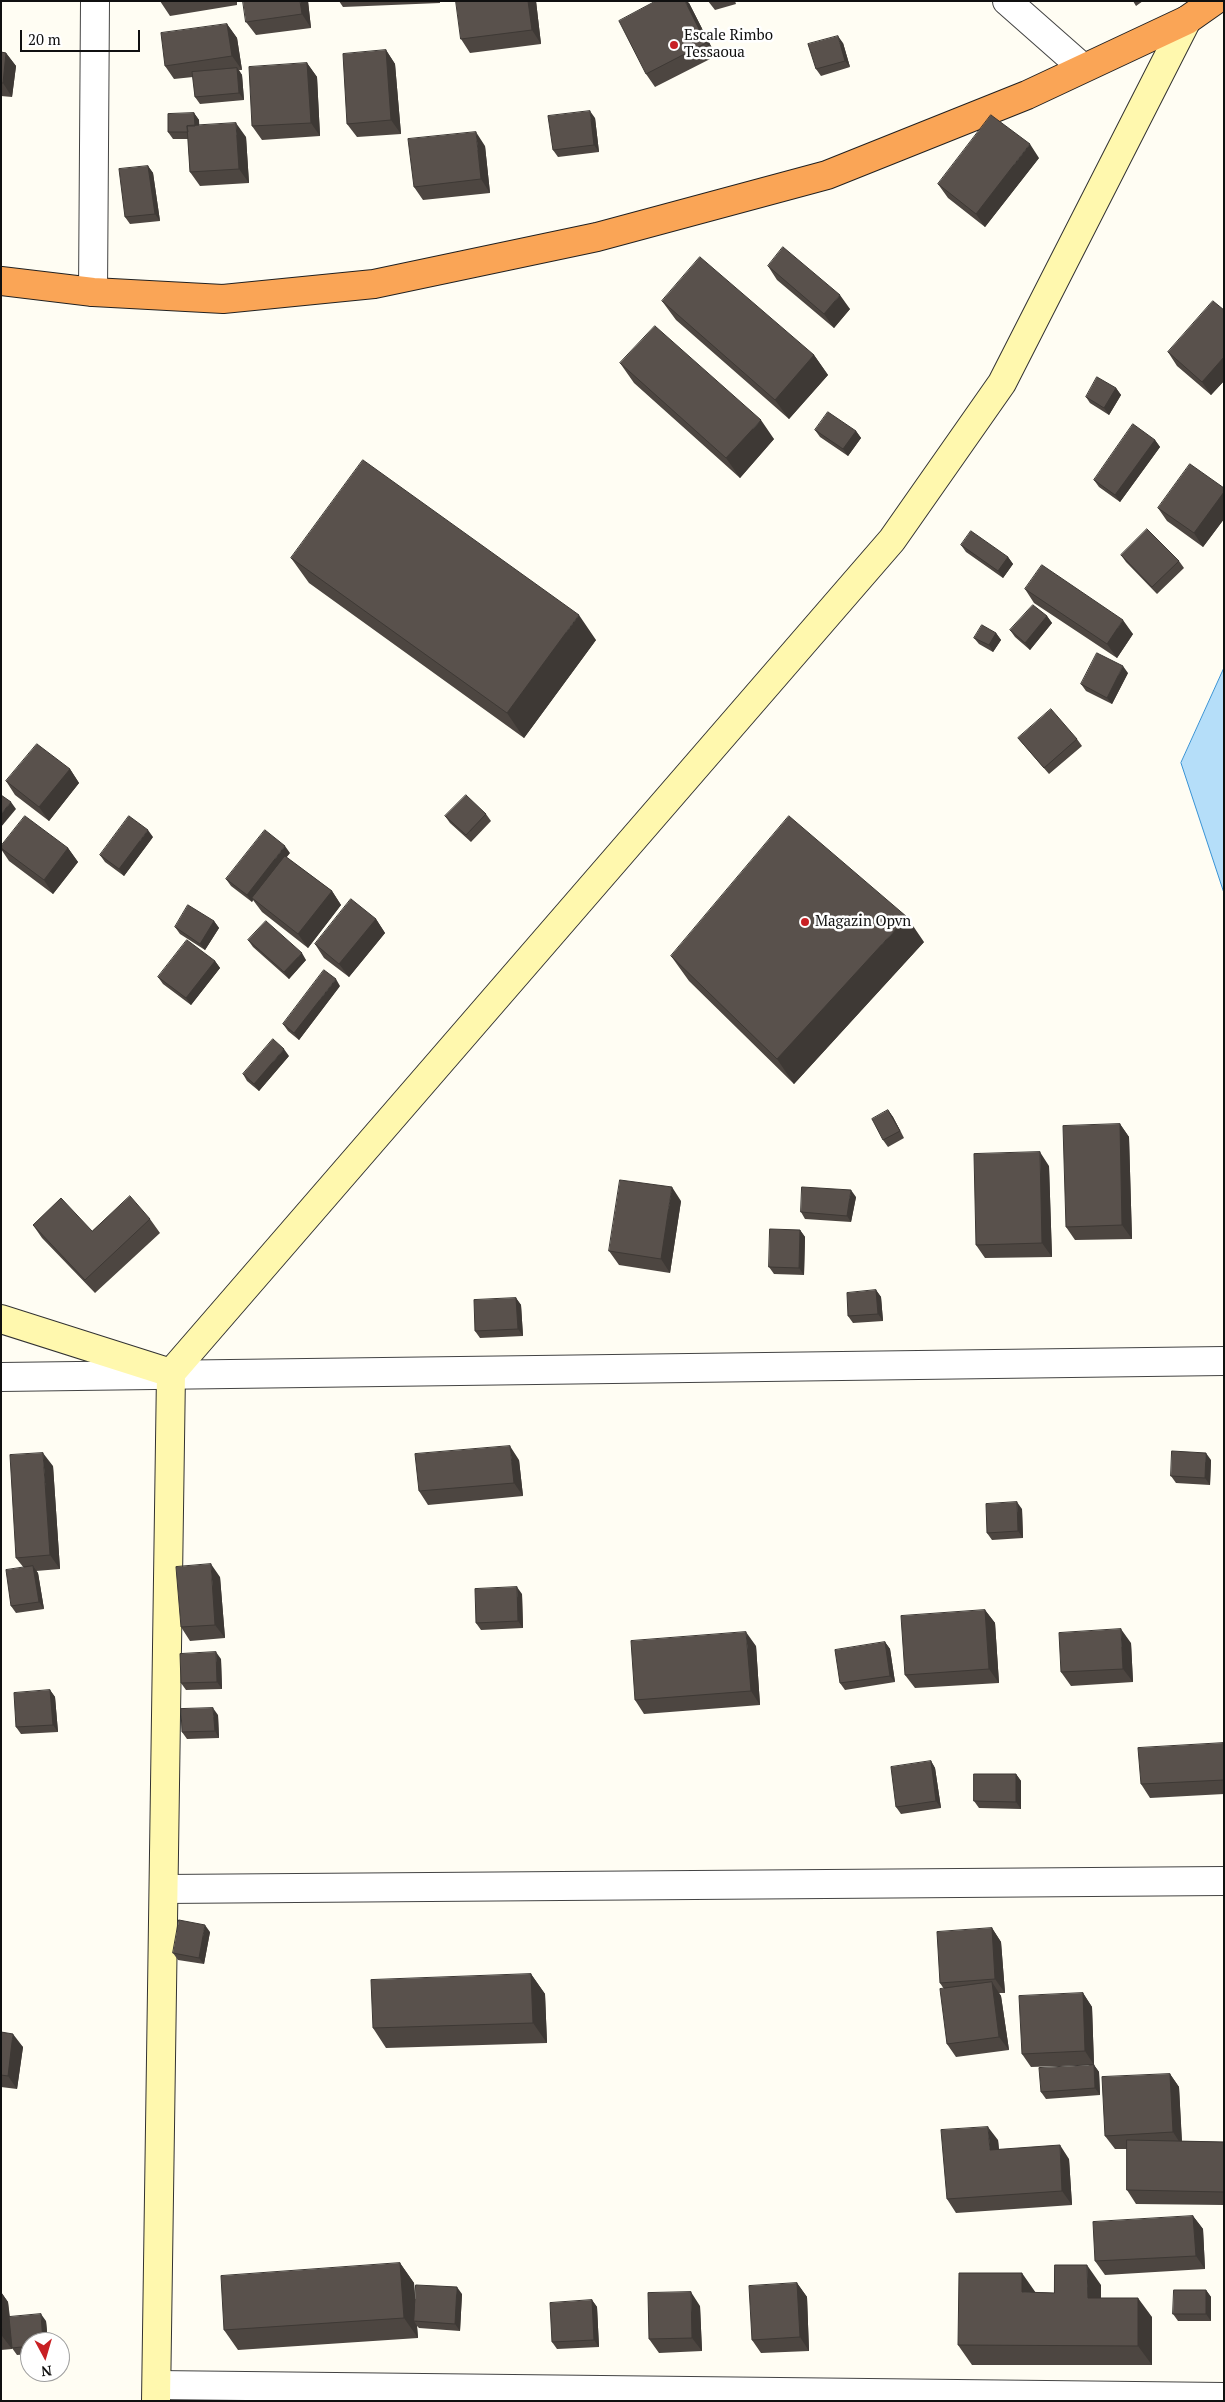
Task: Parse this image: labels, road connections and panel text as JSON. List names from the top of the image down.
{
  "places": ["Escale Rimbo Tessaoua", "Magazin Opvn"],
  "scale_bar": "20 m",
  "north": "bottom"
}
